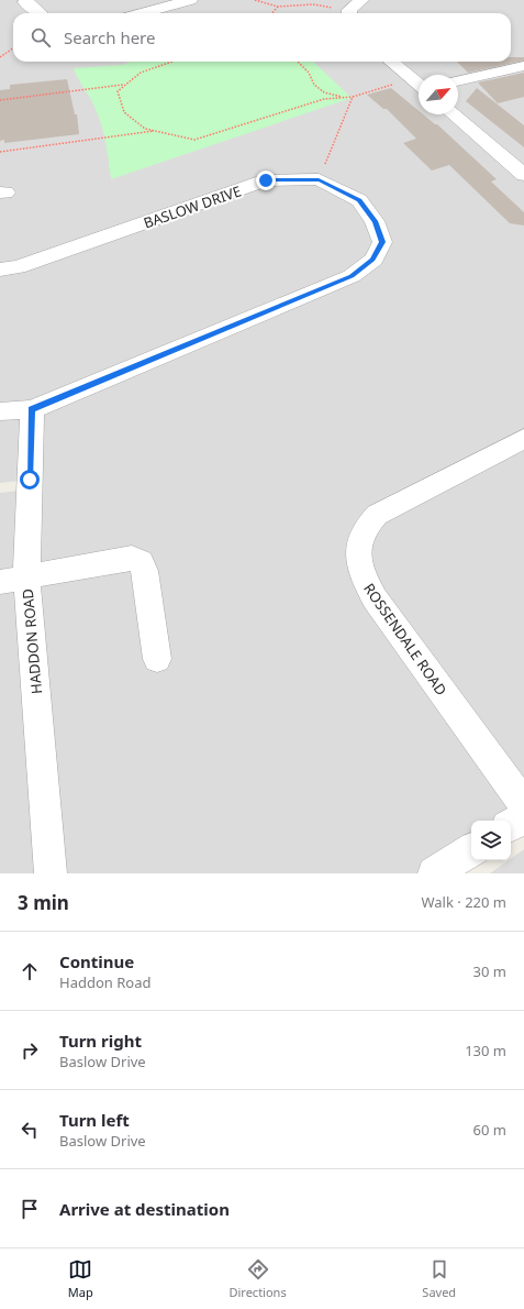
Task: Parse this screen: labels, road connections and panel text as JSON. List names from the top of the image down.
{
  "streets": {
    "street": ["BASLOW DRIVE", "ROSSENDALE ROAD", "HADDON ROAD"]
  },
  "crossings": [
    ["BASLOW DRIVE", "HADDON ROAD"]
  ],
  "north": "top right",
  "page": {
    "search": "Search here",
    "heading": ["3 min", "Walk · 220 m"],
    "list": [
      ["Continue", "Haddon Road", "30 m"],
      ["Turn right", "Baslow Drive", "130 m"],
      ["Turn left", "Baslow Drive", "60 m"],
      "Arrive at destination"
    ],
    "nav": ["Map", "Directions", "Saved"]
  }
}
